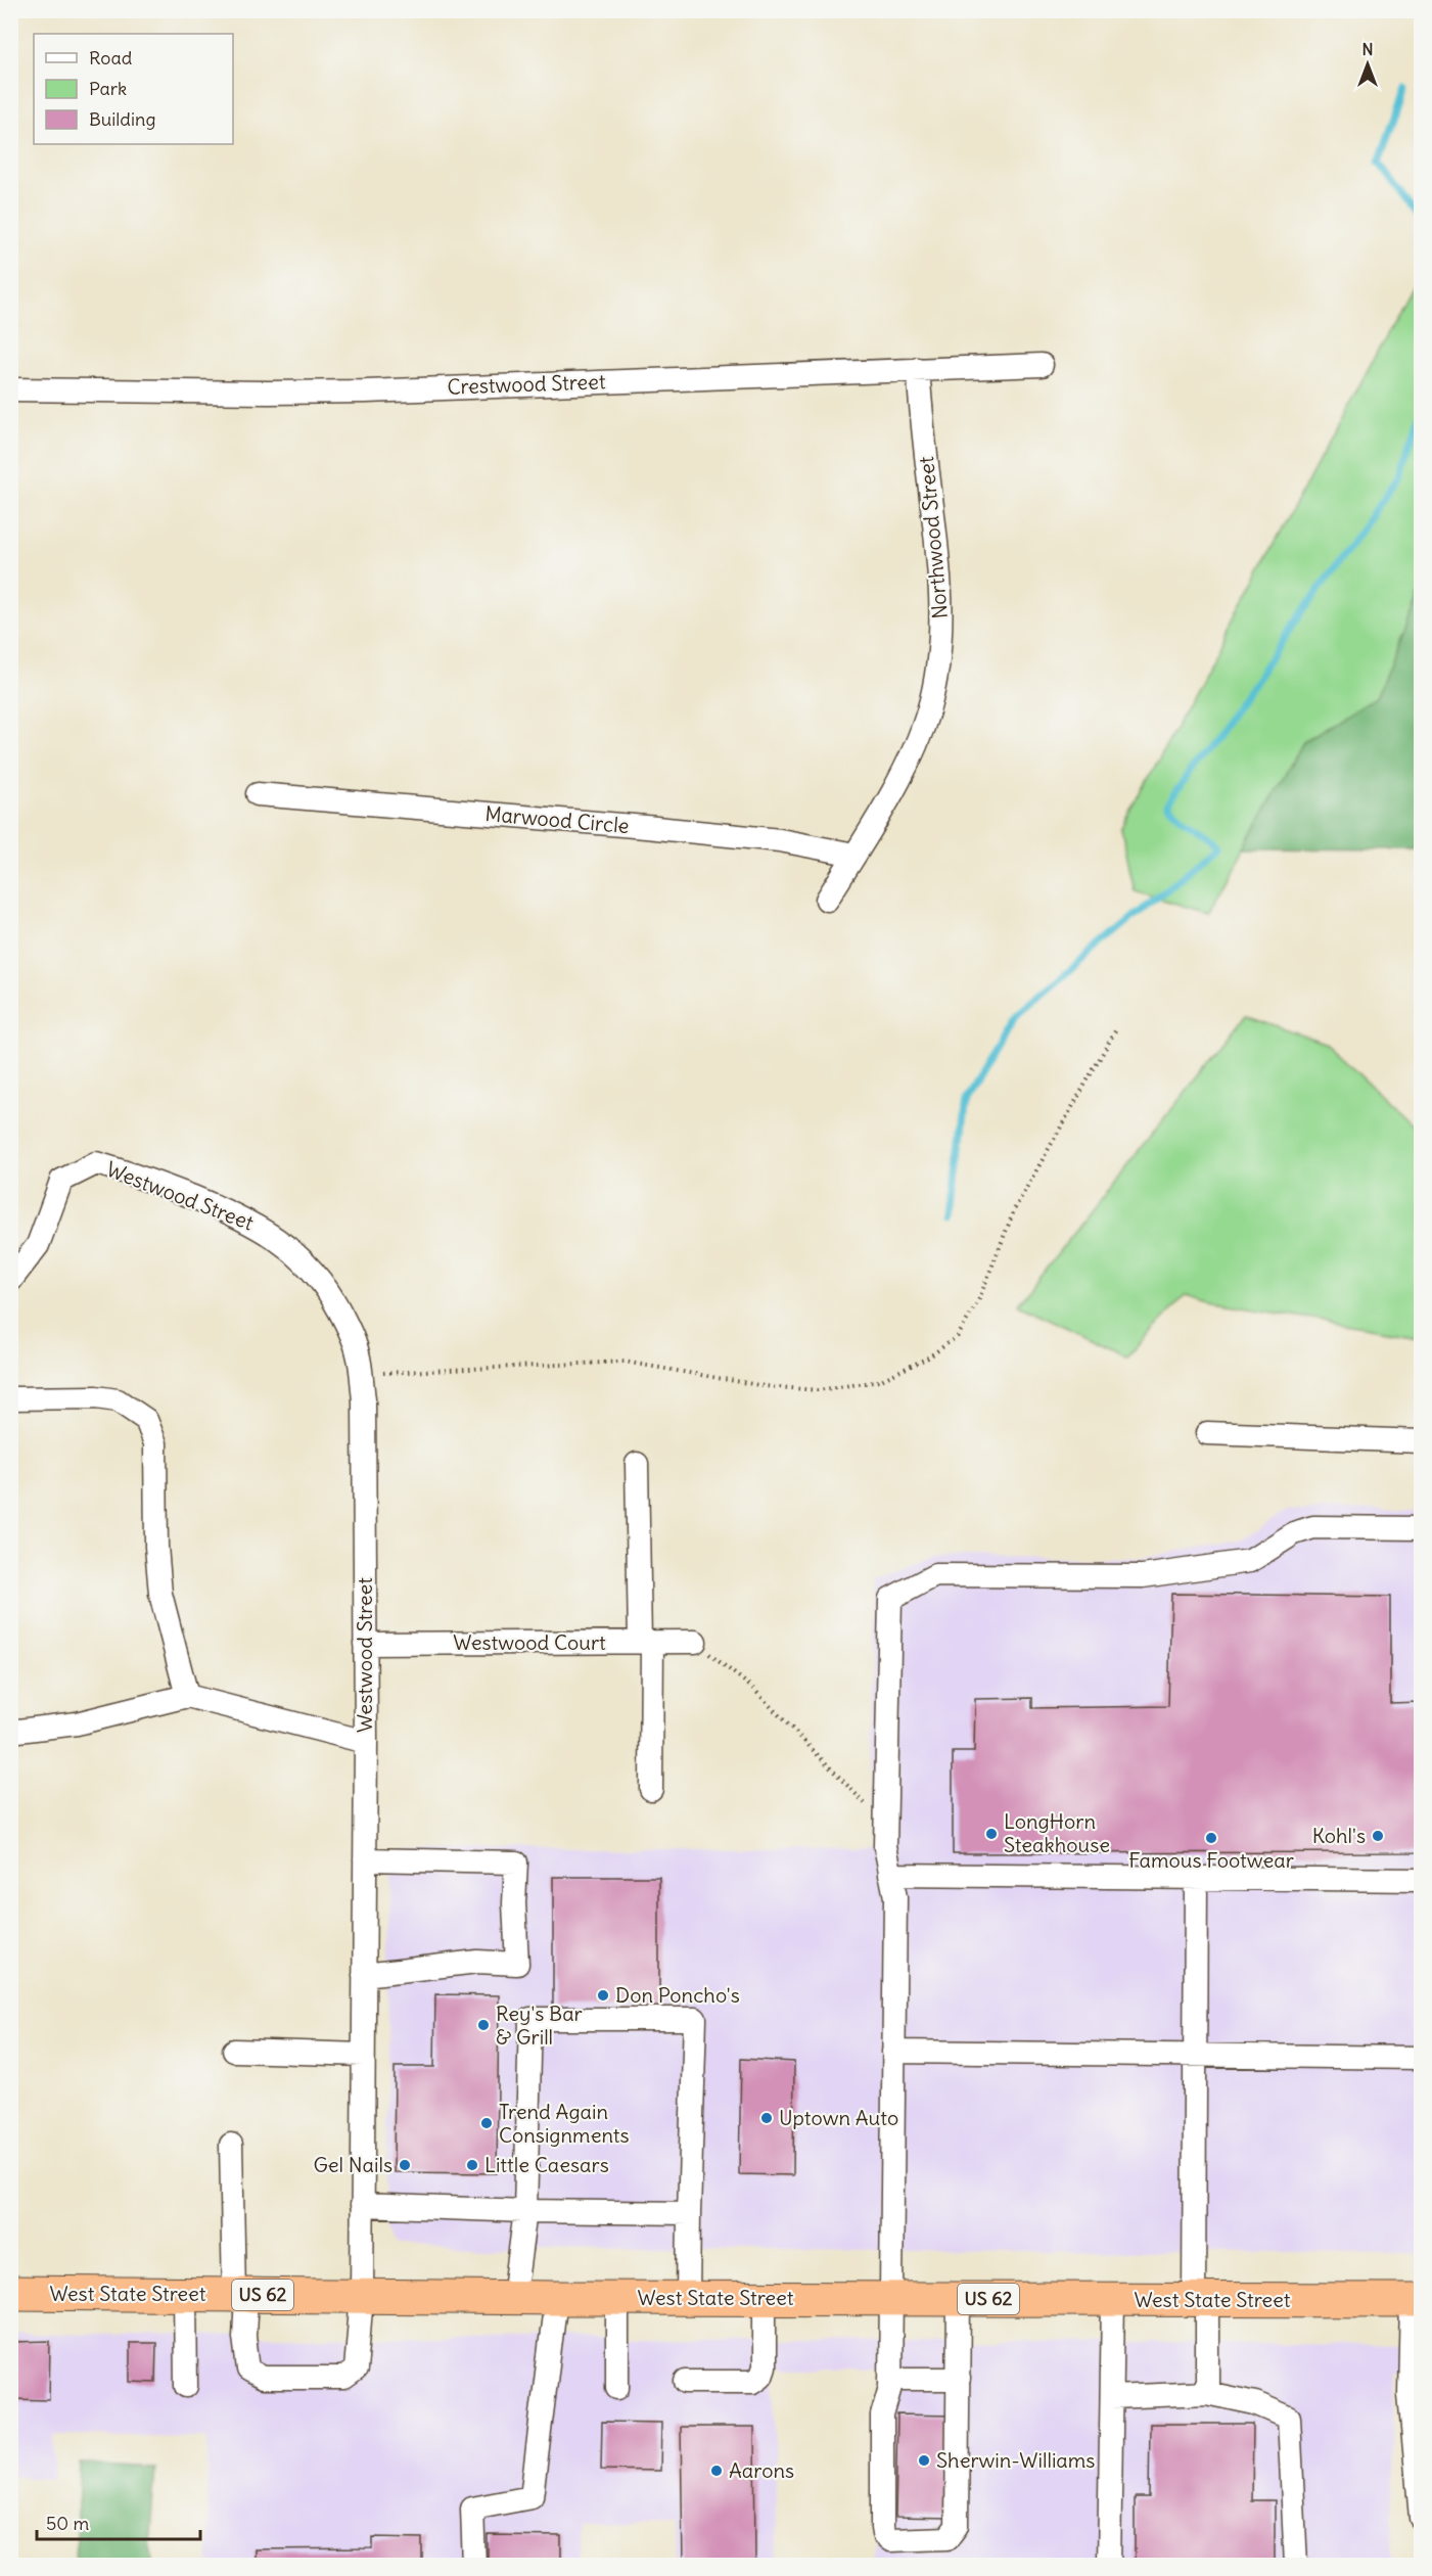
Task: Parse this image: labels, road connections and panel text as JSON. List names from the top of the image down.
{
  "streets": {
    "highway": ["West State Street", "US 62"],
    "street": [
      "Crestwood Street",
      "Northwood Street",
      "Marwood Circle",
      "Westwood Street",
      "Westwood Court"
    ]
  },
  "crossings": [
    ["Crestwood Street", "Northwood Street"],
    ["Northwood Street", "Marwood Circle"],
    ["Westwood Street", "Westwood Court"],
    ["Westwood Street", "West State Street"]
  ],
  "places": [
    "LongHorn Steakhouse",
    "Kohl's",
    "Famous Footwear",
    "Don Poncho's",
    "Rey's Bar & Grill",
    "Uptown Auto",
    "Trend Again Consignments",
    "Gel Nails",
    "Little Caesars",
    "Sherwin-Williams",
    "Aarons"
  ],
  "legend": ["Road", "Park", "Building"],
  "scale_bar": "50 m",
  "north": "top"
}
